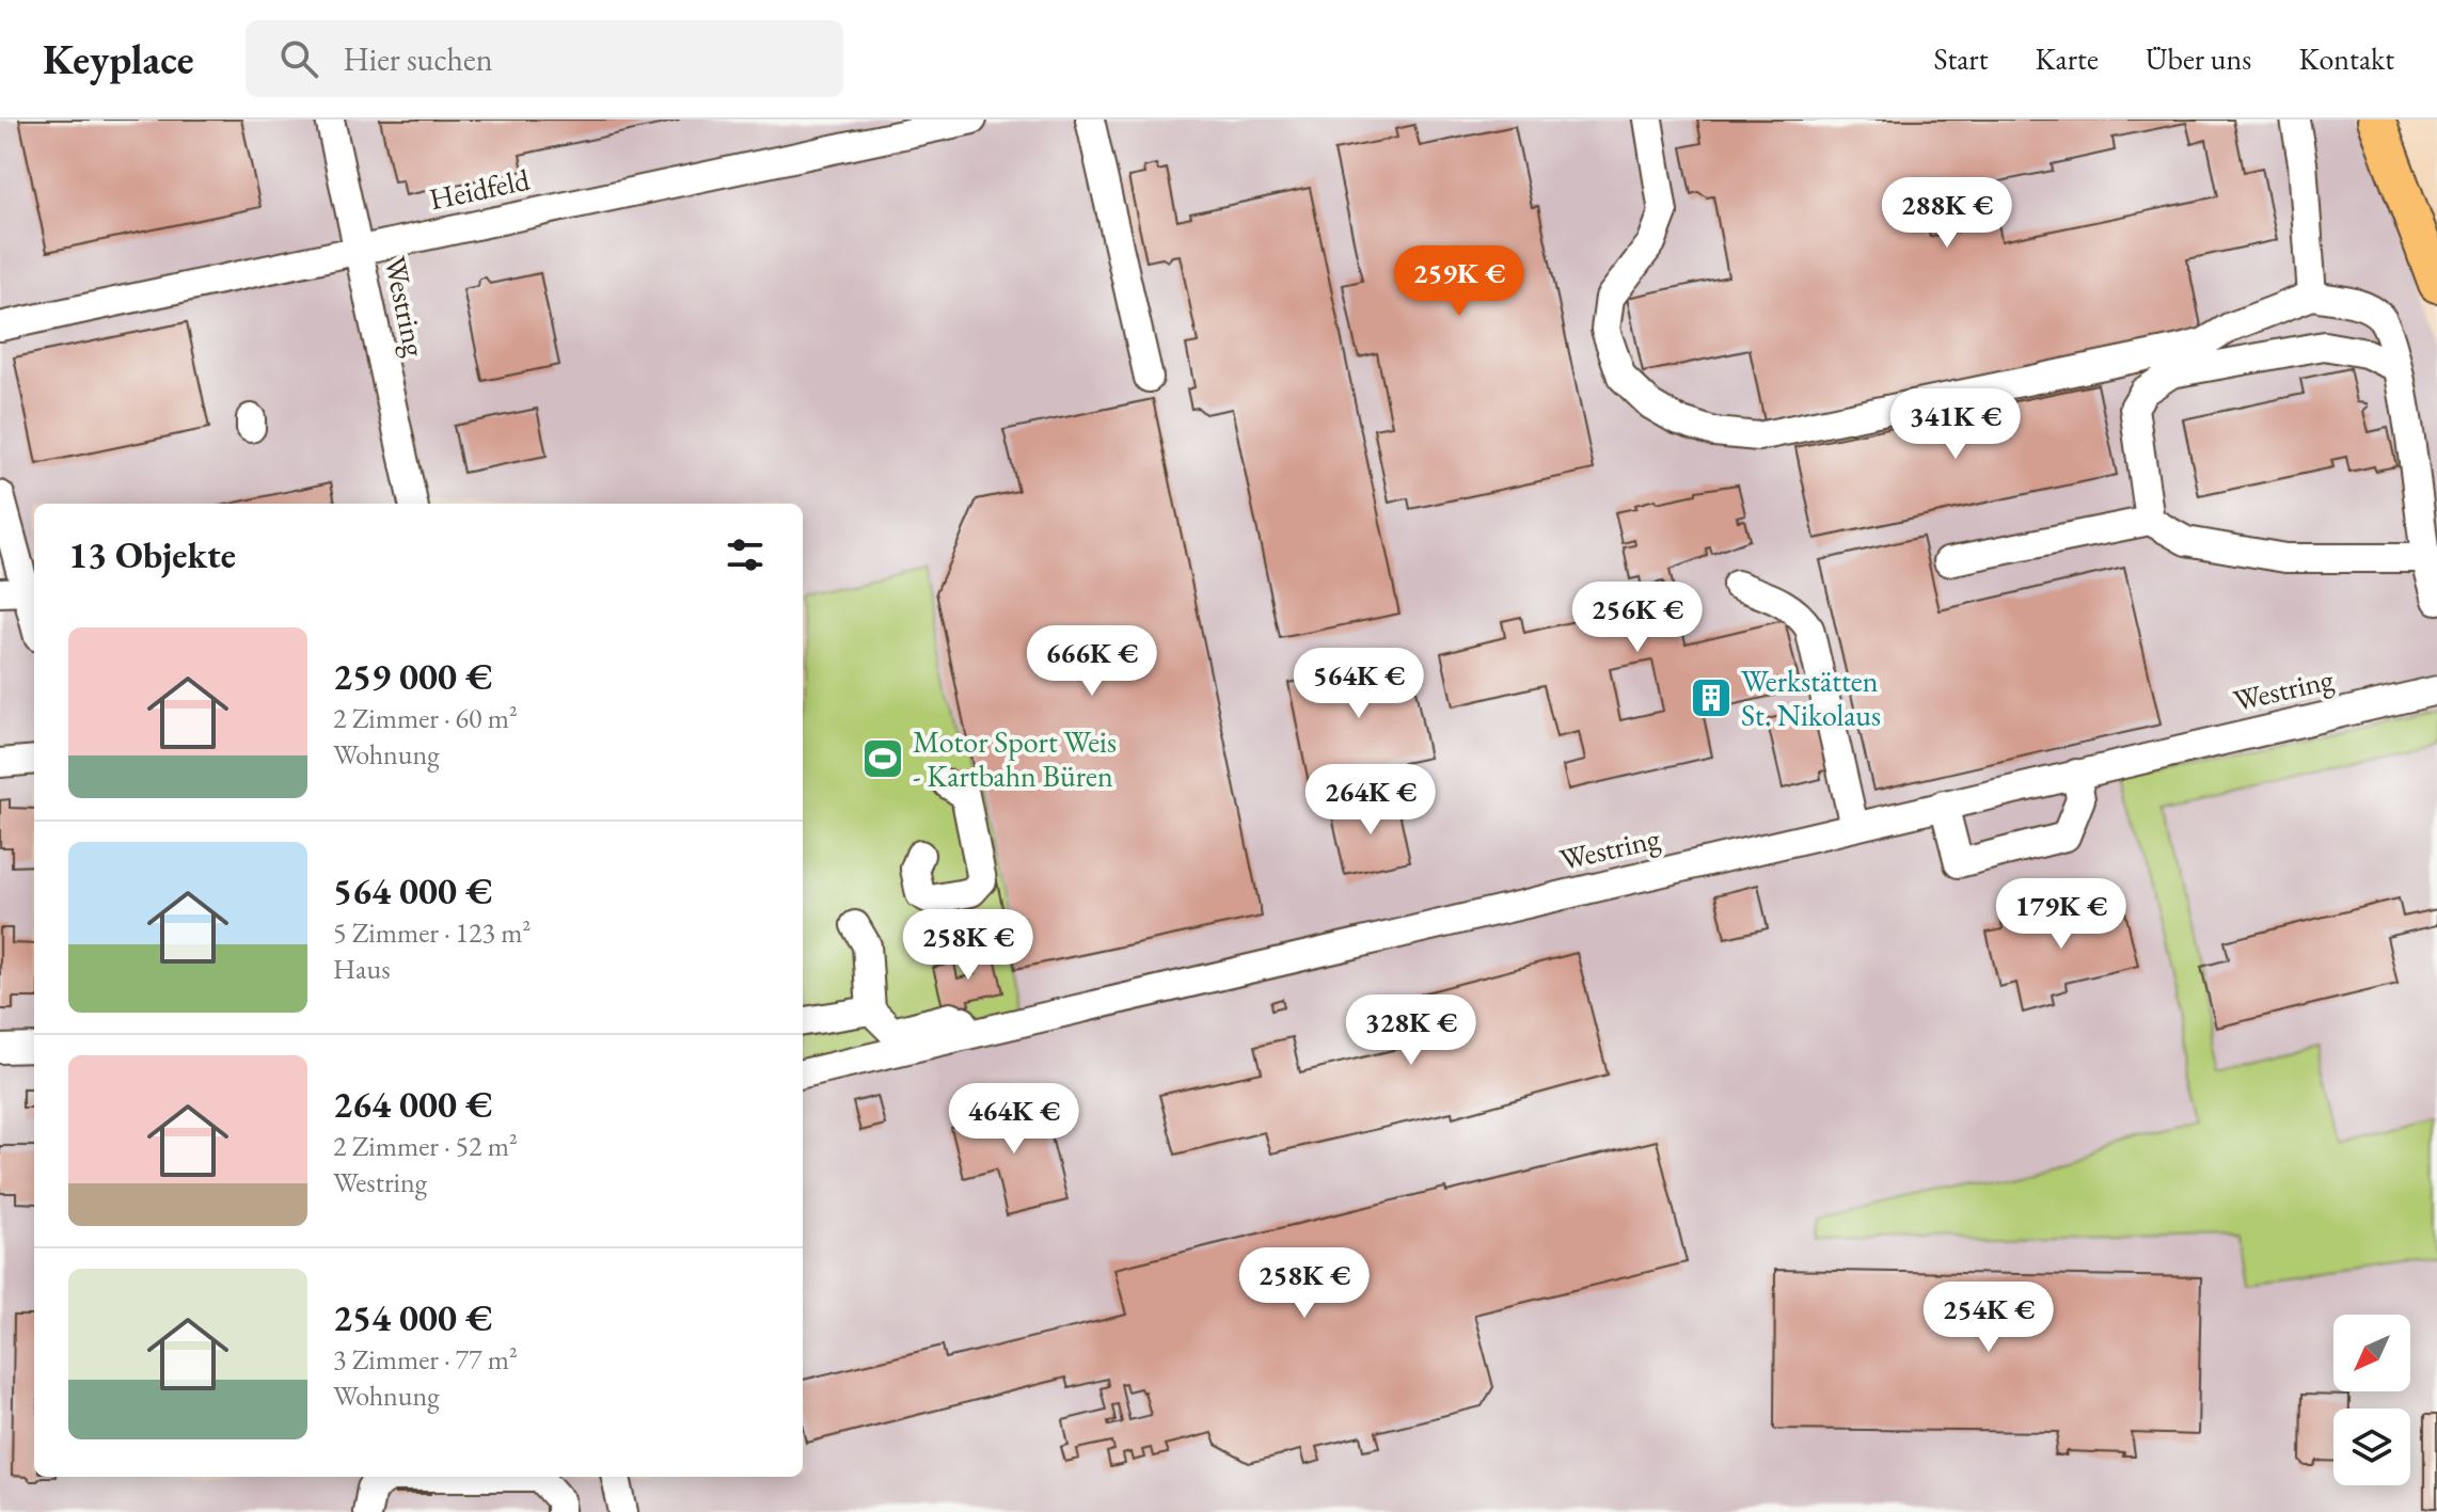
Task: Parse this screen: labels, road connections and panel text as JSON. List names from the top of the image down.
{
  "streets": {
    "street": ["Heidfeld", "Westring"]
  },
  "crossings": [
    ["Heidfeld", "Westring"]
  ],
  "places": {
    "building": ["Werkstätten St. Nikolaus"],
    "sports": ["Motor Sport Weis - Kartbahn Büren"]
  },
  "north": "bottom left",
  "page": {
    "header": "Keyplace",
    "search": "Hier suchen",
    "nav": [
      "Start",
      "Karte",
      "Über uns",
      "Kontakt"
    ],
    "price": [
      "288K €",
      "259K €",
      "341K €",
      "256K €",
      "666K €",
      "564K €",
      "264K €",
      "179K €",
      "258K €",
      "328K €",
      "464K €",
      "258K €",
      "254K €"
    ],
    "heading": "13 Objekte",
    "list": [
      {
        "name": "259 000 €",
        "note": "2 Zimmer · 60 m² · Wohnung"
      },
      {
        "name": "564 000 €",
        "note": "5 Zimmer · 123 m² · Haus"
      },
      {
        "name": "264 000 €",
        "note": "2 Zimmer · 52 m² · Westring"
      },
      {
        "name": "254 000 €",
        "note": "3 Zimmer · 77 m² · Wohnung"
      }
    ]
  }
}
